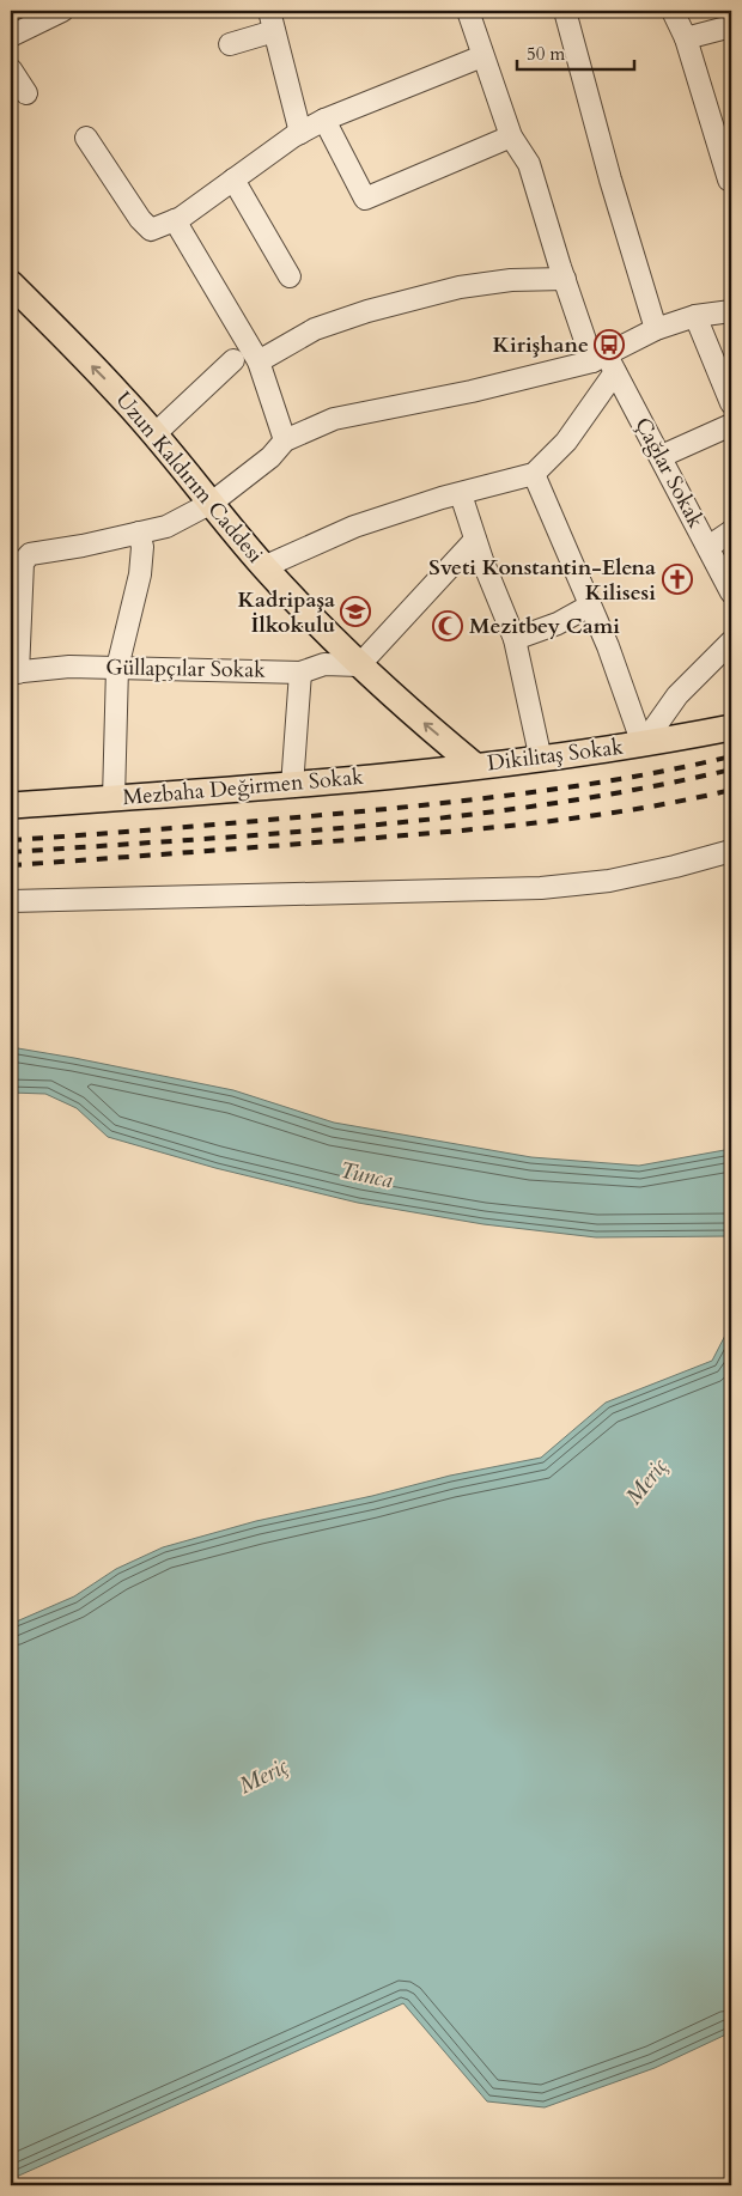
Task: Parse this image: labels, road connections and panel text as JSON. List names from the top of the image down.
{
  "streets": {
    "main road": ["Uzun Kaldırım Caddesi", "Dikilitaş Sokak", "Mezbaha Değirmen Sokak"],
    "street": ["Çağlar Sokak", "Güllapçılar Sokak"]
  },
  "crossings": [
    ["Uzun Kaldırım Caddesi", "Güllapçılar Sokak"],
    ["Uzun Kaldırım Caddesi", "Dikilitaş Sokak"],
    ["Uzun Kaldırım Caddesi", "Mezbaha Değirmen Sokak"],
    ["Dikilitaş Sokak", "Mezbaha Değirmen Sokak"]
  ],
  "one_way": ["Uzun Kaldırım Caddesi"],
  "water": ["Tunca", "Meriç"],
  "places": {
    "bus stop": ["Kirişhane"],
    "church": ["Sveti Konstantin-Elena Kilisesi"],
    "school or university": ["Kadripaşa İlkokulu"],
    "mosque": ["Mezitbey Cami"]
  },
  "scale_bar": "50 m"
}
